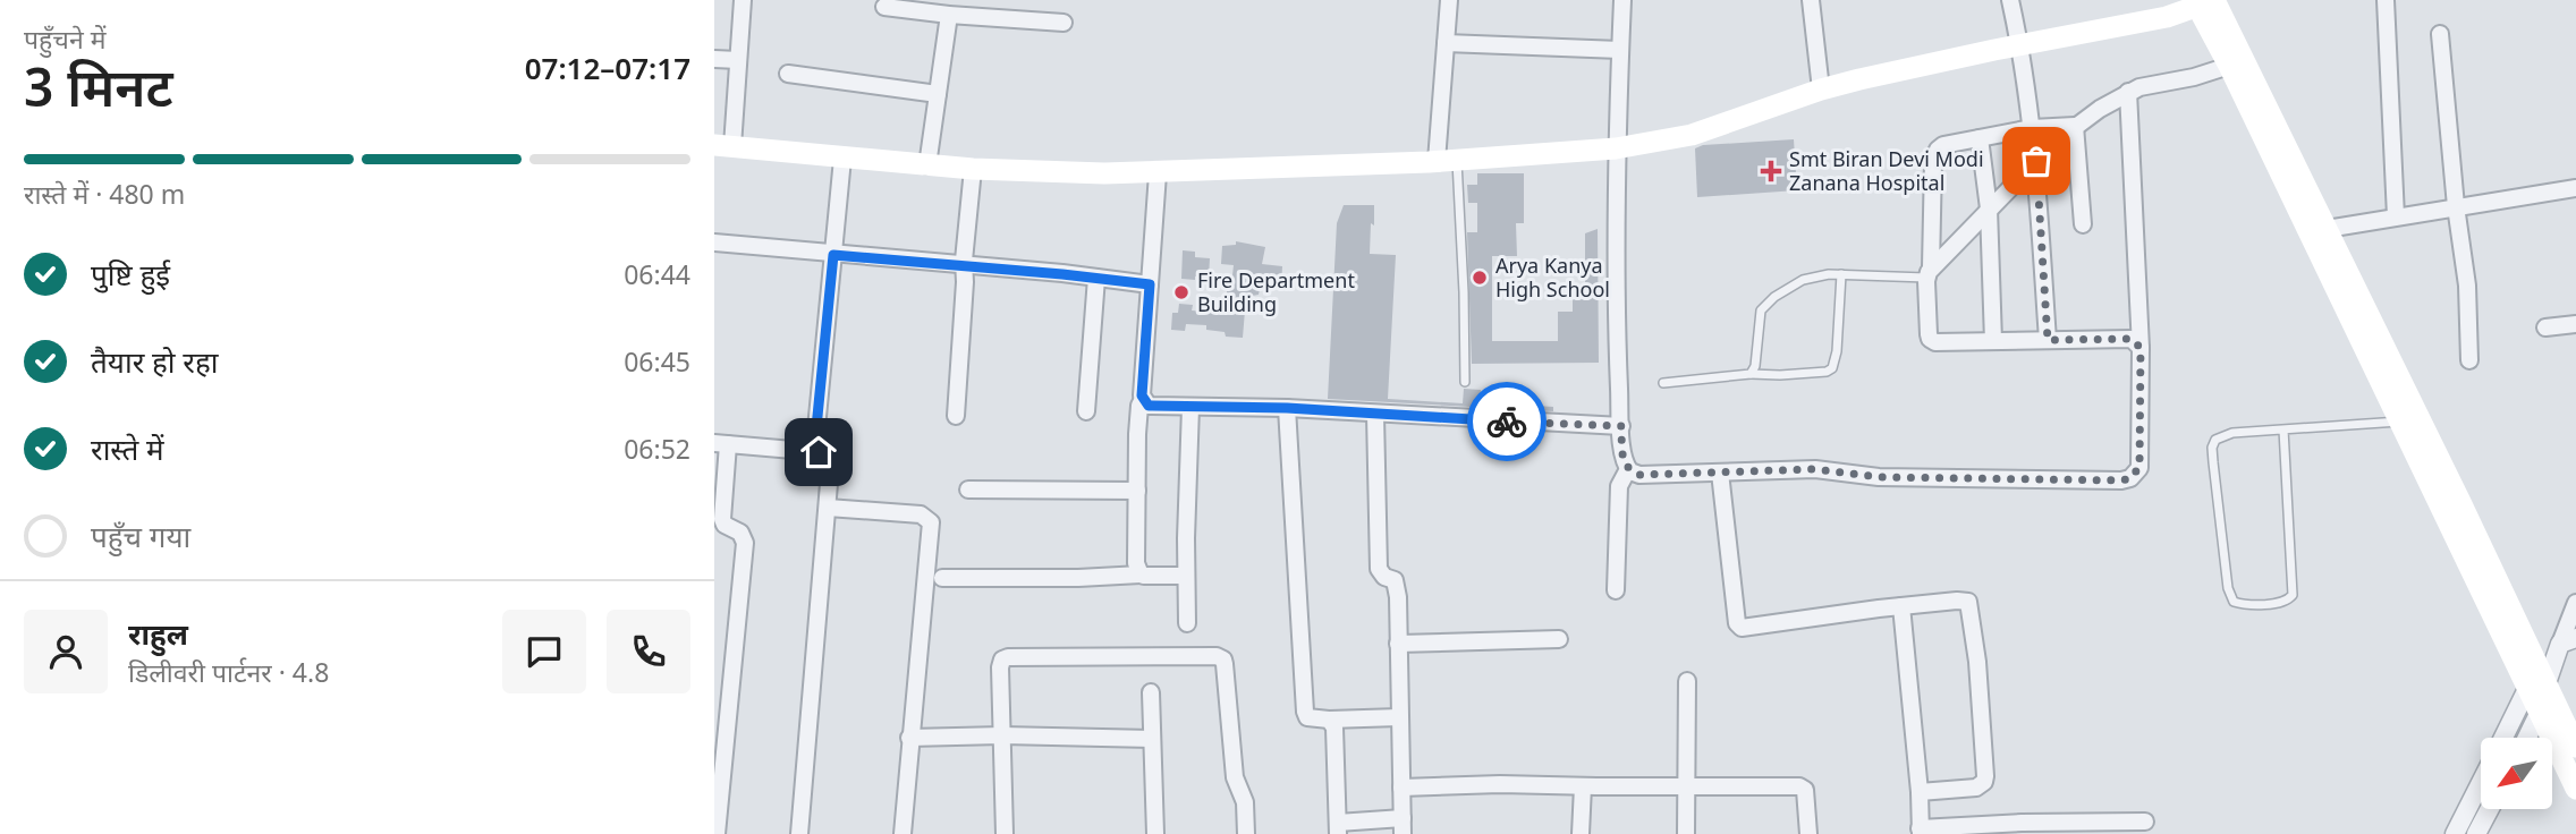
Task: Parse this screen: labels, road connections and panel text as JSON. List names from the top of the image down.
{
  "places": {
    "health": ["Smt Biran Devi Modi Zanana Hospital"],
    "other": ["Arya Kanya High School", "Fire Department Building"]
  },
  "north": "bottom left",
  "page": {
    "heading": ["3 मिनट", "पहुँचने में", "07:12–07:17"],
    "panel": ["राहुल", "डिलीवरी पार्टनर · 4.8"],
    "bar": "रास्ते में · 480 m",
    "list": [
      ["पुष्टि हुई", "06:44"],
      ["तैयार हो रहा", "06:45"],
      ["रास्ते में", "06:52"],
      "पहुँच गया"
    ]
  }
}
